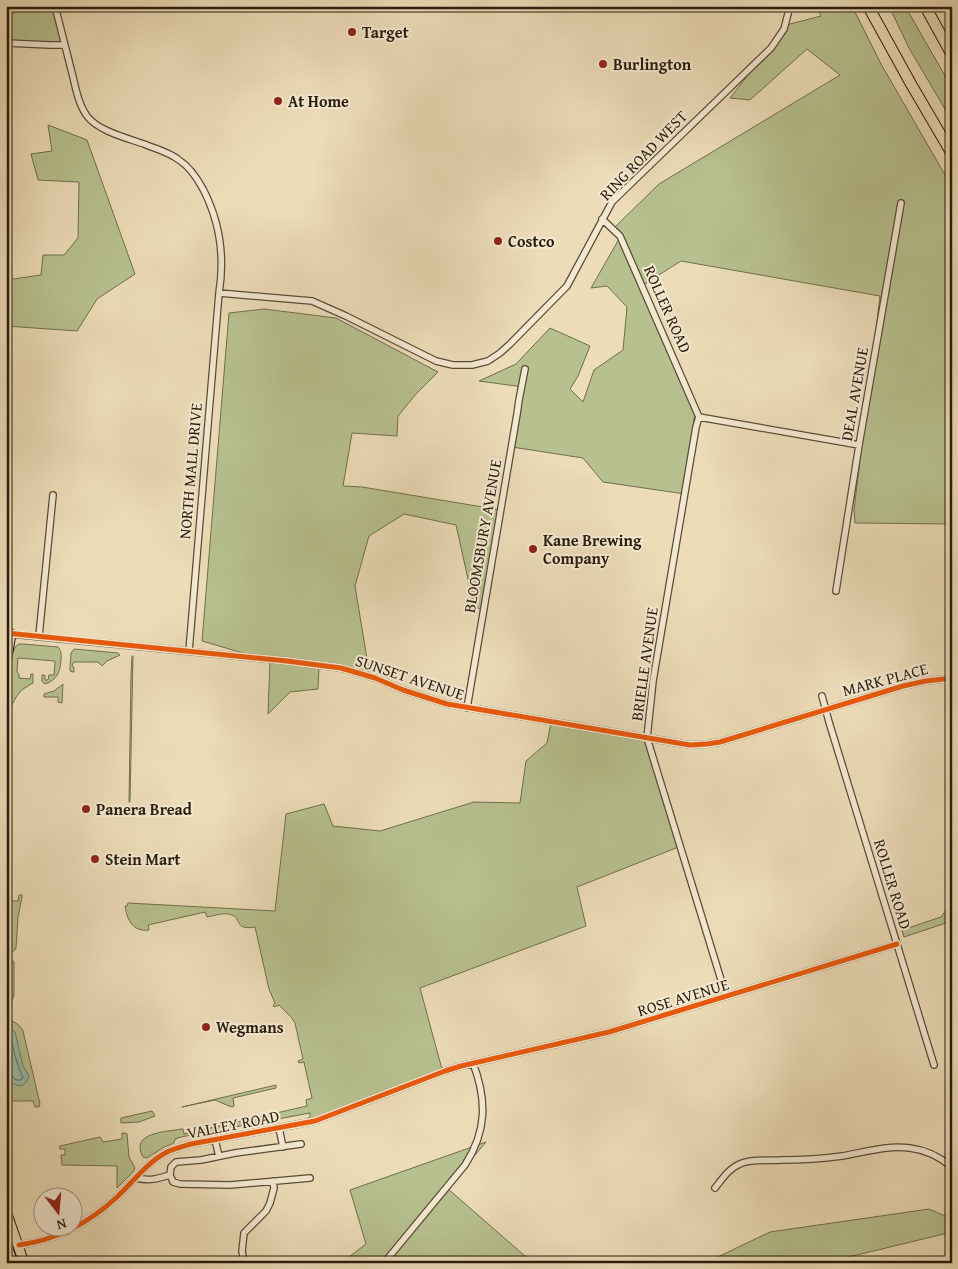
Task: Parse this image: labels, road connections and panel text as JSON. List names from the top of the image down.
{
  "streets": {
    "street": [
      "RING ROAD WEST",
      "ROLLER ROAD",
      "DEAL AVENUE",
      "NORTH MALL DRIVE",
      "BLOOMSBURY AVENUE",
      "BRIELLE AVENUE",
      "SUNSET AVENUE",
      "MARK PLACE",
      "ROSE AVENUE",
      "VALLEY ROAD"
    ]
  },
  "crossings": [
    ["RING ROAD WEST", "ROLLER ROAD"],
    ["RING ROAD WEST", "NORTH MALL DRIVE"],
    ["ROLLER ROAD", "BRIELLE AVENUE"],
    ["ROLLER ROAD", "SUNSET AVENUE"],
    ["ROLLER ROAD", "MARK PLACE"],
    ["ROLLER ROAD", "ROSE AVENUE"],
    ["NORTH MALL DRIVE", "SUNSET AVENUE"],
    ["BLOOMSBURY AVENUE", "SUNSET AVENUE"],
    ["BRIELLE AVENUE", "SUNSET AVENUE"],
    ["BRIELLE AVENUE", "ROSE AVENUE"],
    ["SUNSET AVENUE", "MARK PLACE"],
    ["ROSE AVENUE", "VALLEY ROAD"]
  ],
  "places": [
    "Target",
    "Burlington",
    "At Home",
    "Costco",
    "Kane Brewing Company",
    "Panera Bread",
    "Stein Mart",
    "Wegmans"
  ],
  "north": "bottom"
}
